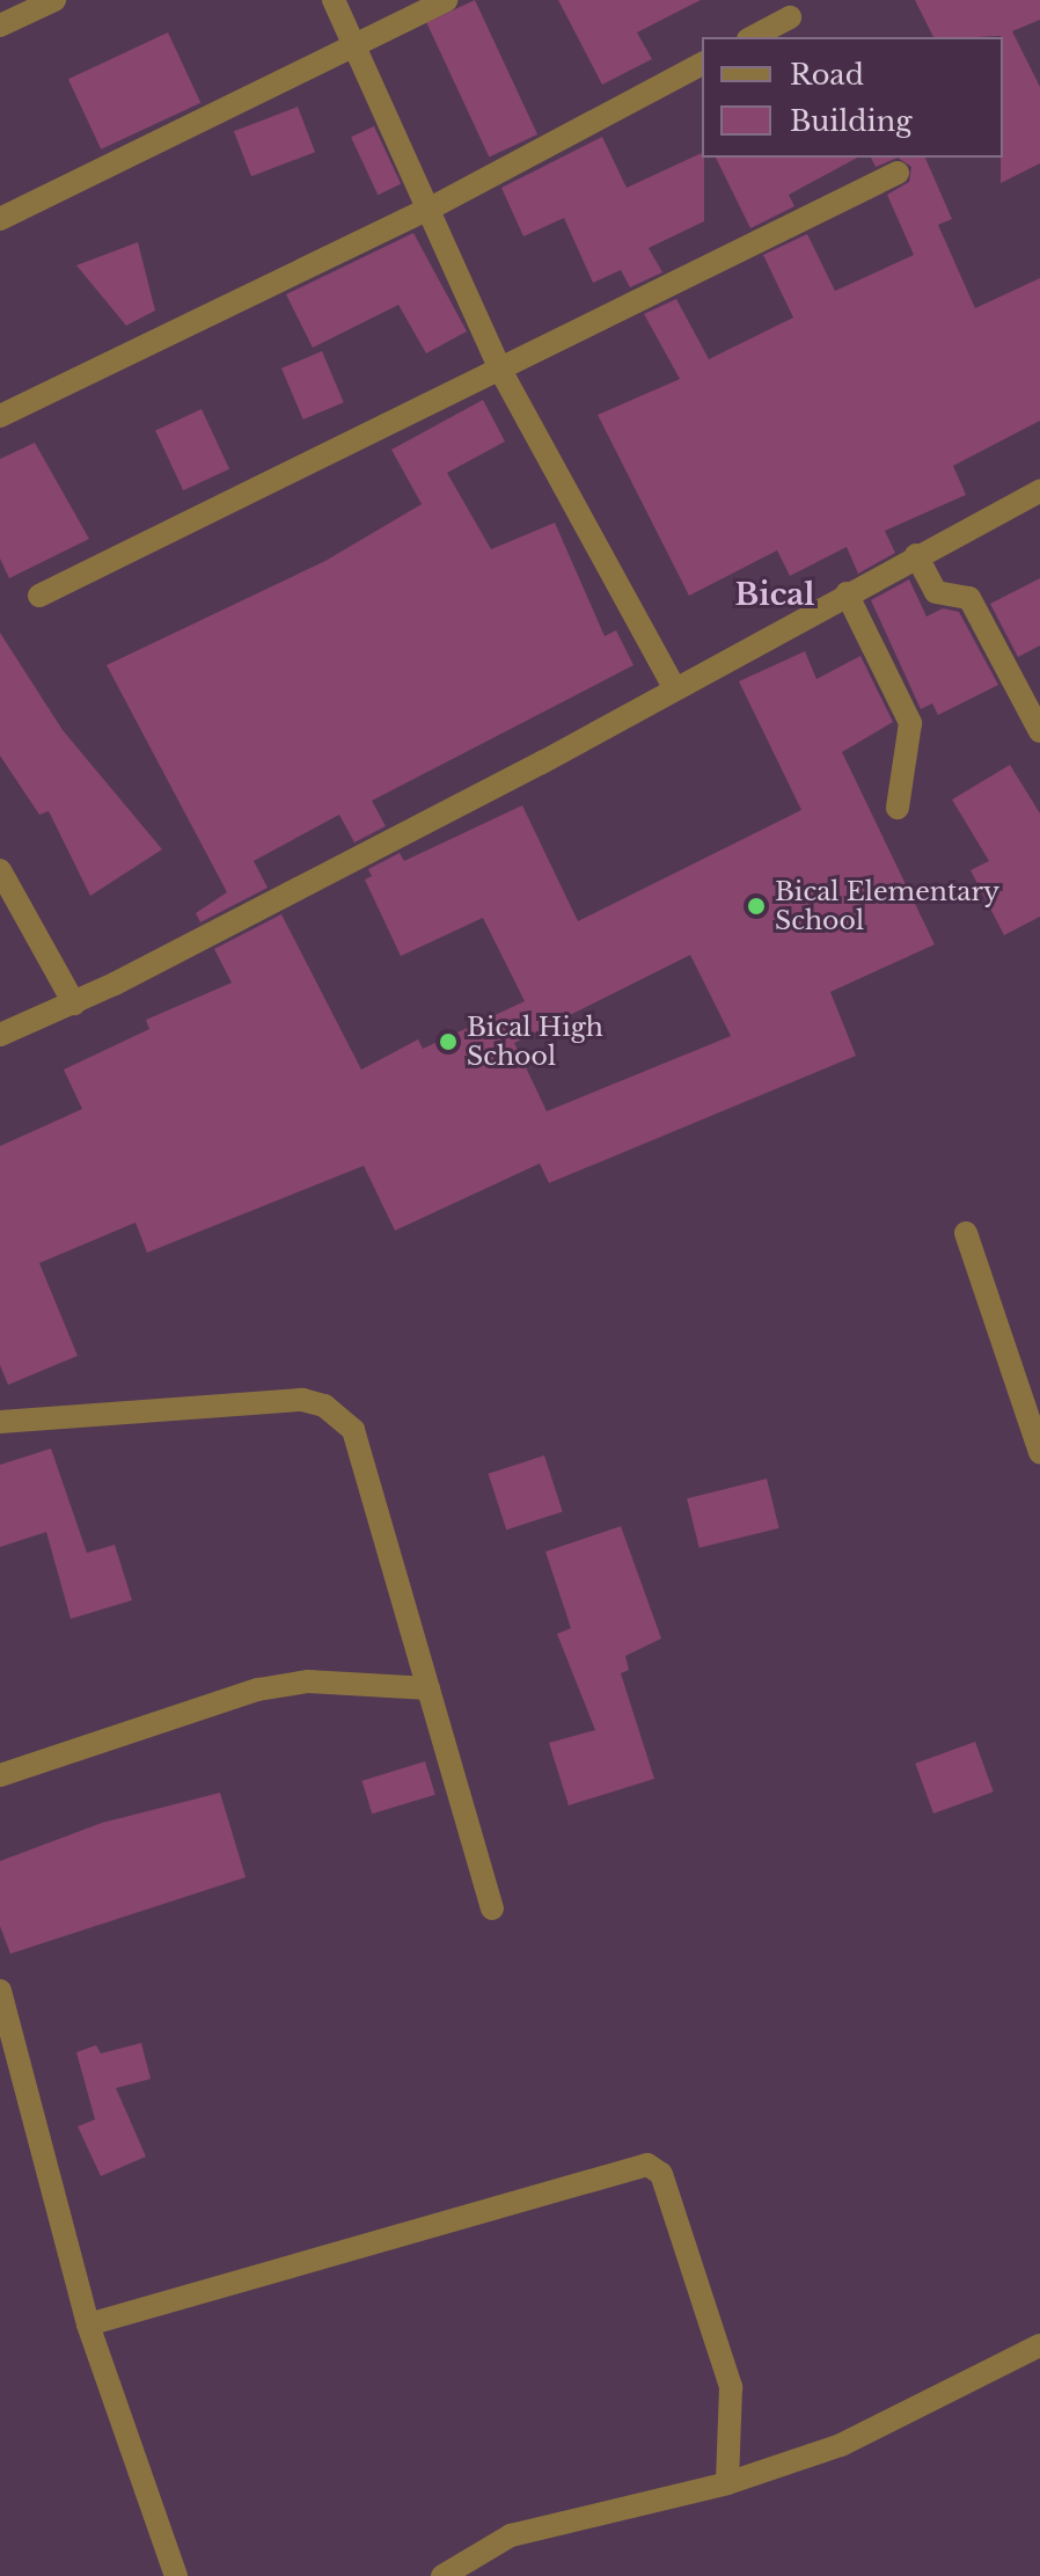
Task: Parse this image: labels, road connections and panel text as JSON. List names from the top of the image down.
{
  "districts": ["Bical"],
  "places": ["Bical Elementary School", "Bical High School"],
  "legend": ["Road", "Building"]
}
